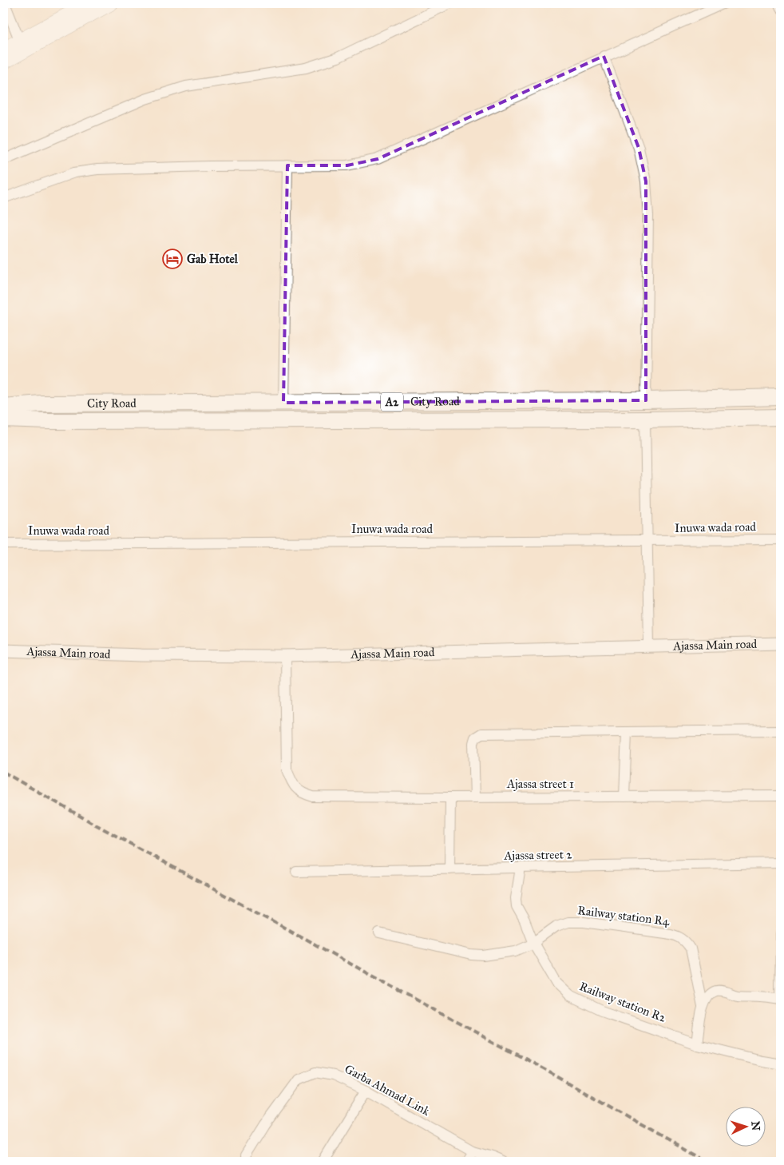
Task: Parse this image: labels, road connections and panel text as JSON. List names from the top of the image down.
{
  "streets": {
    "highway": ["A2", "City Road"],
    "street": [
      "Inuwa wada road",
      "Ajassa Main road",
      "Ajassa street 1",
      "Ajassa street 2",
      "Railway station R4",
      "Railway station R2",
      "Garba Ahmad Link"
    ]
  },
  "crossings": [
    ["Ajassa Main road", "Ajassa street 1"],
    ["Ajassa street 2", "Railway station R2"],
    ["Railway station R4", "Railway station R2"]
  ],
  "places": {
    "hotel": ["Gab Hotel"]
  },
  "north": "right"
}
